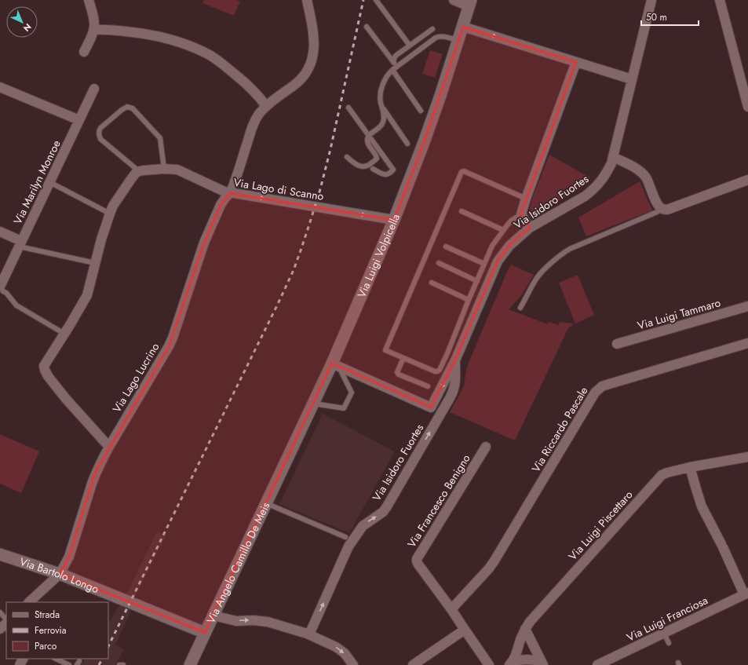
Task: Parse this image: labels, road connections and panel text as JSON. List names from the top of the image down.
{
  "streets": {
    "street": [
      "Via Marilyn Monroe",
      "Via Lago di Scanno",
      "Via Isidoro Fuortes",
      "Via Luigi Volpicella",
      "Via Luigi Tammaro",
      "Via Lago Lucrino",
      "Via Riccardo Pascale",
      "Via Francesco Benigno",
      "Via Luigi Piscettaro",
      "Via Angelo Camillo De Meis",
      "Via Bartolo Longo",
      "Via Luigi Franciosa"
    ]
  },
  "crossings": [
    ["Via Lago di Scanno", "Via Luigi Volpicella"],
    ["Via Lago di Scanno", "Via Lago Lucrino"],
    ["Via Isidoro Fuortes", "Via Luigi Volpicella"],
    ["Via Luigi Volpicella", "Via Angelo Camillo De Meis"],
    ["Via Lago Lucrino", "Via Bartolo Longo"],
    ["Via Riccardo Pascale", "Via Francesco Benigno"],
    ["Via Angelo Camillo De Meis", "Via Bartolo Longo"]
  ],
  "one_way": ["Via Lago di Scanno"],
  "legend": ["Strada", "Ferrovia", "Parco"],
  "scale_bar": "50 m",
  "north": "bottom right"
}
